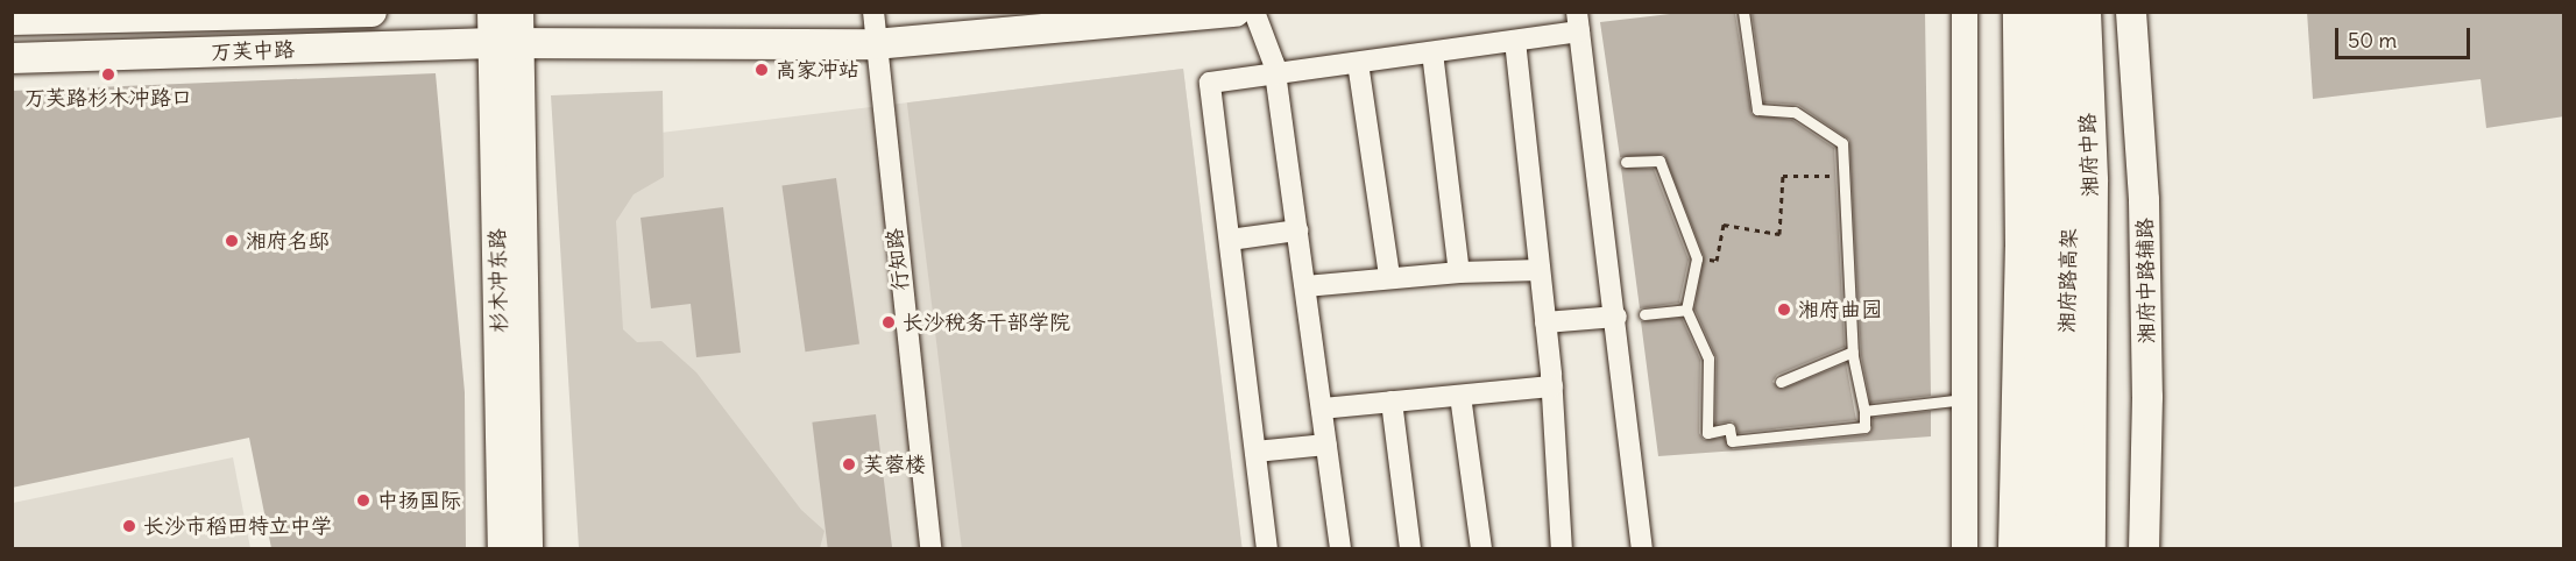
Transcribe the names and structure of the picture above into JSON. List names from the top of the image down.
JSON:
{
  "streets": {
    "highway": ["湘府路高架"],
    "main road": [
      "万芙中路",
      "湘府中路",
      "杉木冲东路",
      "湘府中路辅路"
    ],
    "street": ["行知路"]
  },
  "crossings": [
    ["万芙中路", "行知路"],
    ["万芙中路", "杉木冲东路"]
  ],
  "places": [
    "高家冲站",
    "万芙路杉木冲路口",
    "湘府名邸",
    "湘府曲园",
    "长沙税务干部学院",
    "芙蓉楼",
    "中扬国际",
    "长沙市稻田特立中学"
  ],
  "scale_bar": "50 m"
}
